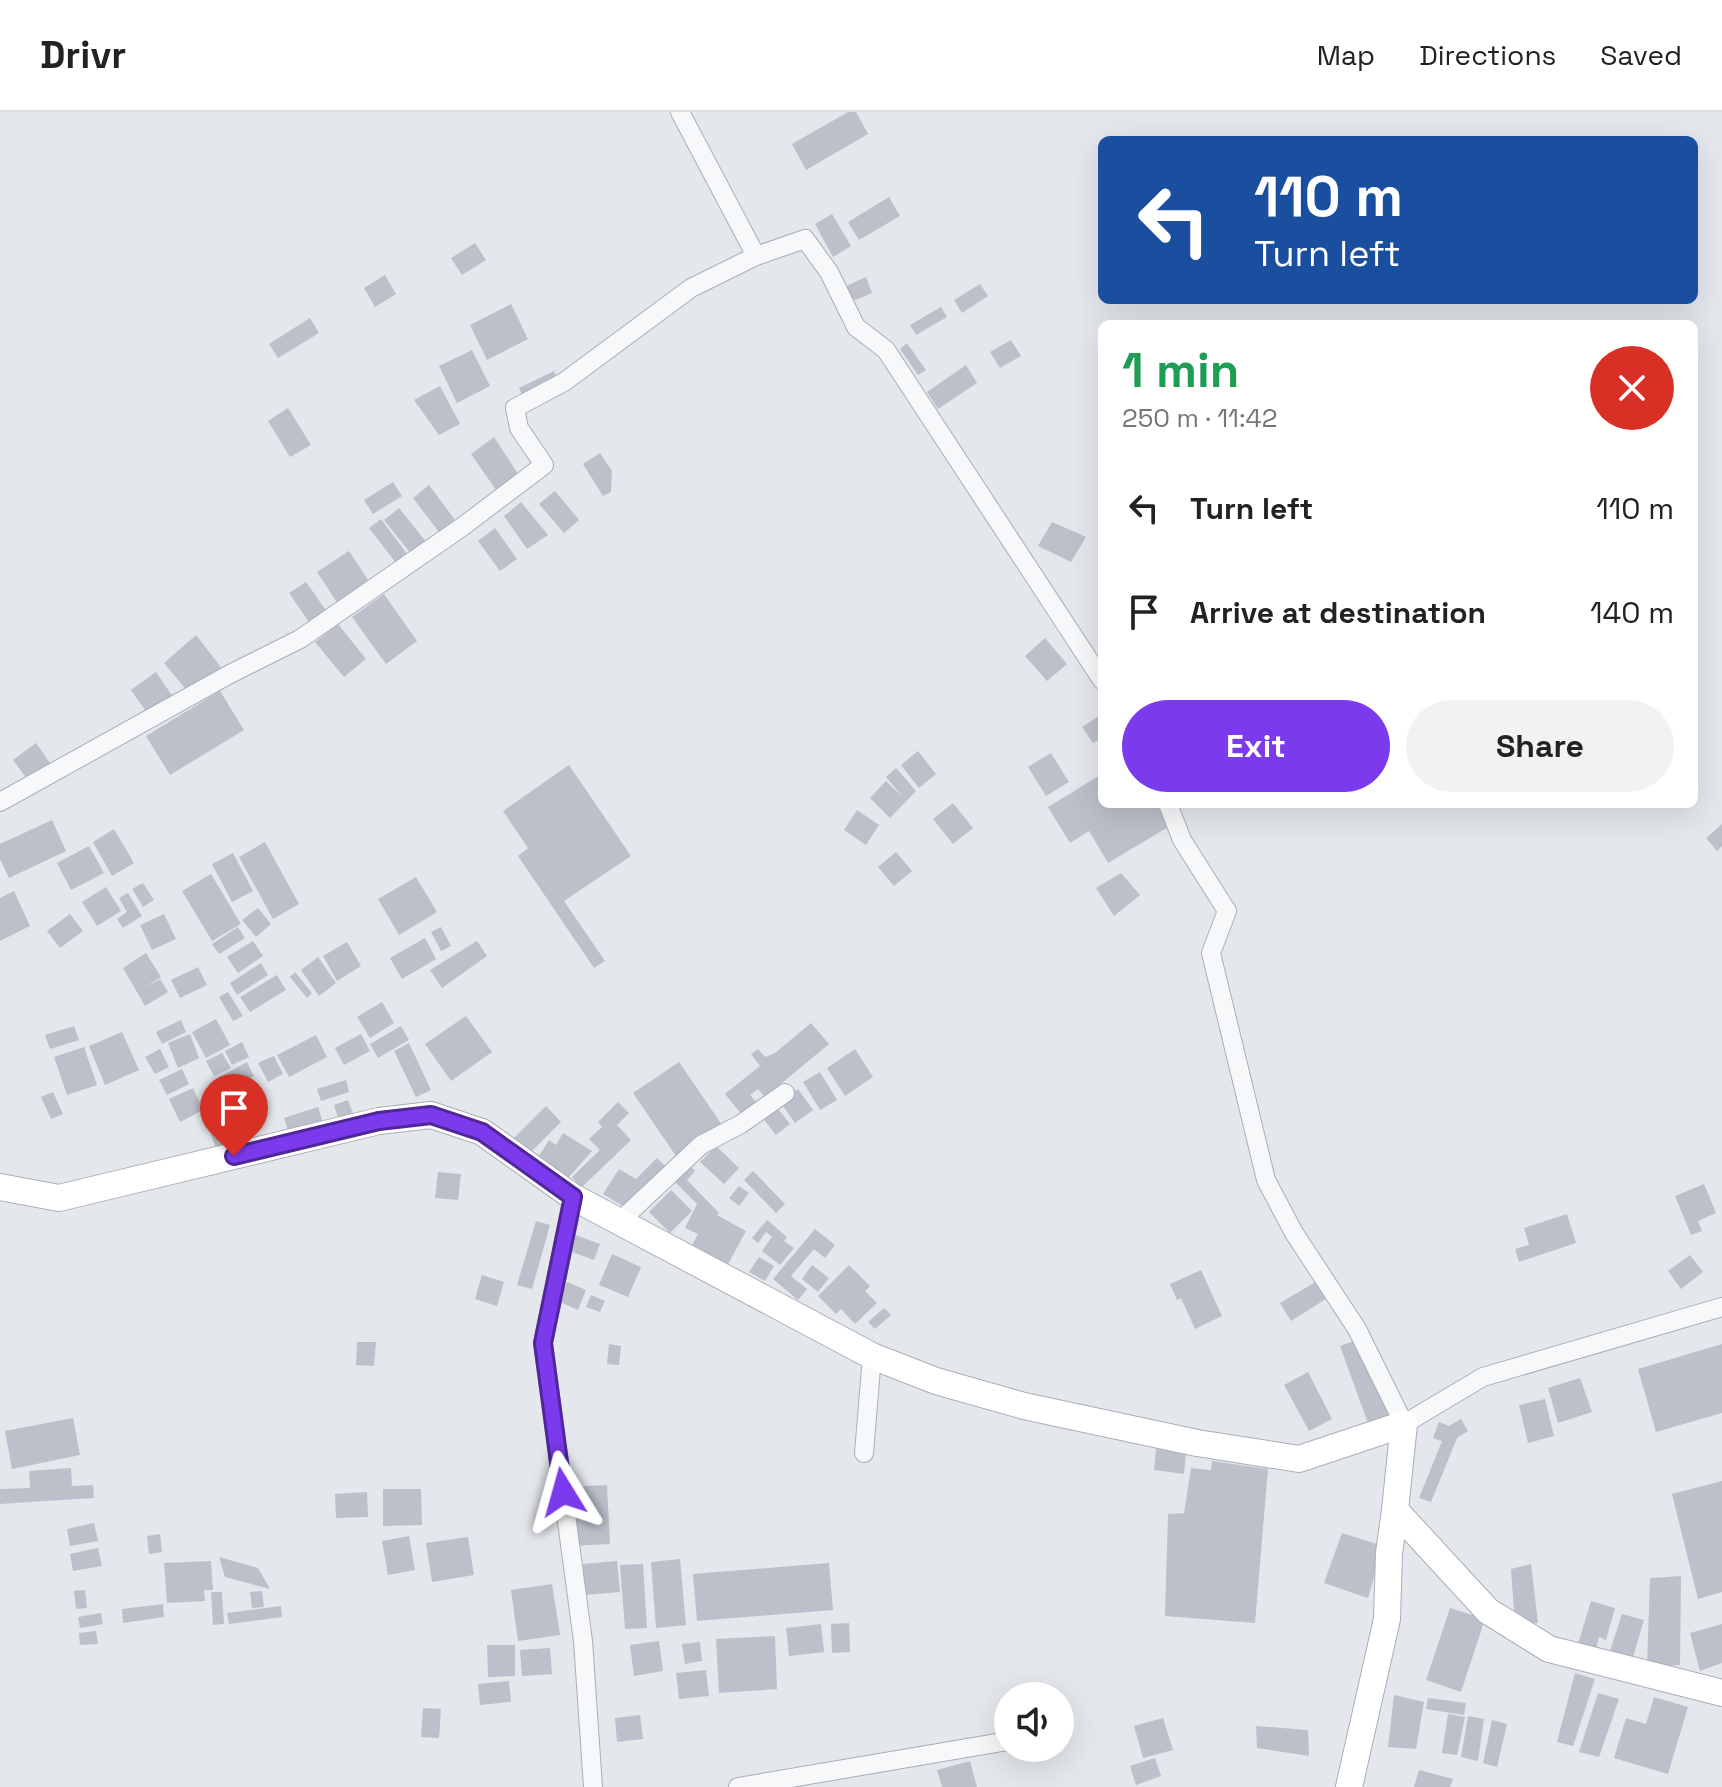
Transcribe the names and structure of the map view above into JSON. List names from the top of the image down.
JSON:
{
  "page": {
    "header": "Drivr",
    "nav": ["Map", "Directions", "Saved"],
    "turn": ["110 m", "Turn left"],
    "heading": ["1 min", "250 m · 11:42"],
    "list": [
      {
        "name": "Turn left",
        "value": "110 m"
      },
      {
        "name": "Arrive at destination",
        "value": "140 m"
      }
    ],
    "buttons": ["Exit", "Share"]
  }
}
